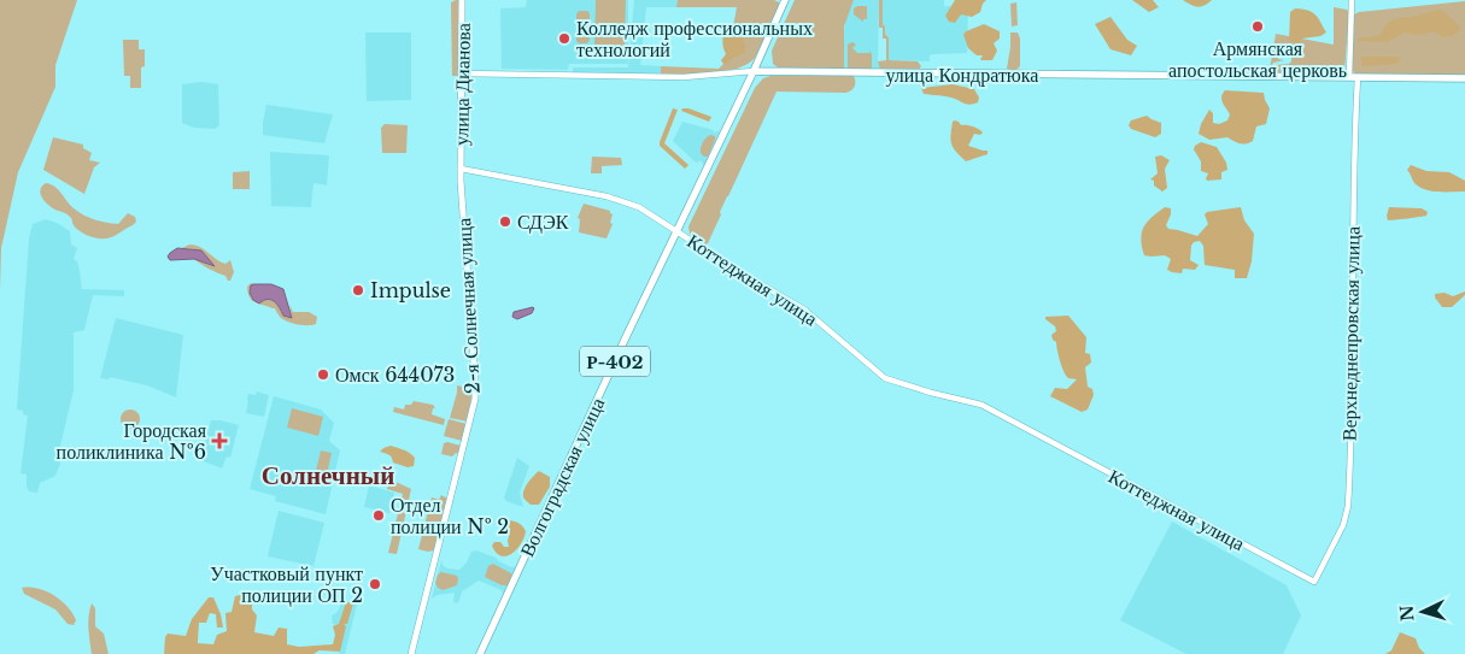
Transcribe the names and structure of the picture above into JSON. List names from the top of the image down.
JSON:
{
  "streets": {
    "main road": [
      "улица Кондратюка",
      "улица Дианова",
      "2-я Солнечная улица",
      "Р-402",
      "Волгоградская улица"
    ],
    "street": ["Коттеджная улица", "Верхнеднепровская улица"]
  },
  "crossings": [
    ["улица Кондратюка", "улица Дианова"],
    ["улица Кондратюка", "Верхнеднепровская улица"],
    ["улица Кондратюка", "Волгоградская улица"],
    ["улица Дианова", "Коттеджная улица"],
    ["улица Дианова", "2-я Солнечная улица"],
    ["Коттеджная улица", "2-я Солнечная улица"],
    ["Коттеджная улица", "Верхнеднепровская улица"],
    ["Коттеджная улица", "Волгоградская улица"]
  ],
  "districts": ["Солнечный"],
  "places": {
    "other": [
      "Армянская апостольская церковь",
      "Колледж профессиональных технологий",
      "СДЭК",
      "Impulse",
      "Омск 644073",
      "Отдел полиции № 2",
      "Участковый пункт полиции ОП 2"
    ],
    "health": ["Городская поликлиника №6"]
  },
  "north": "left"
}
